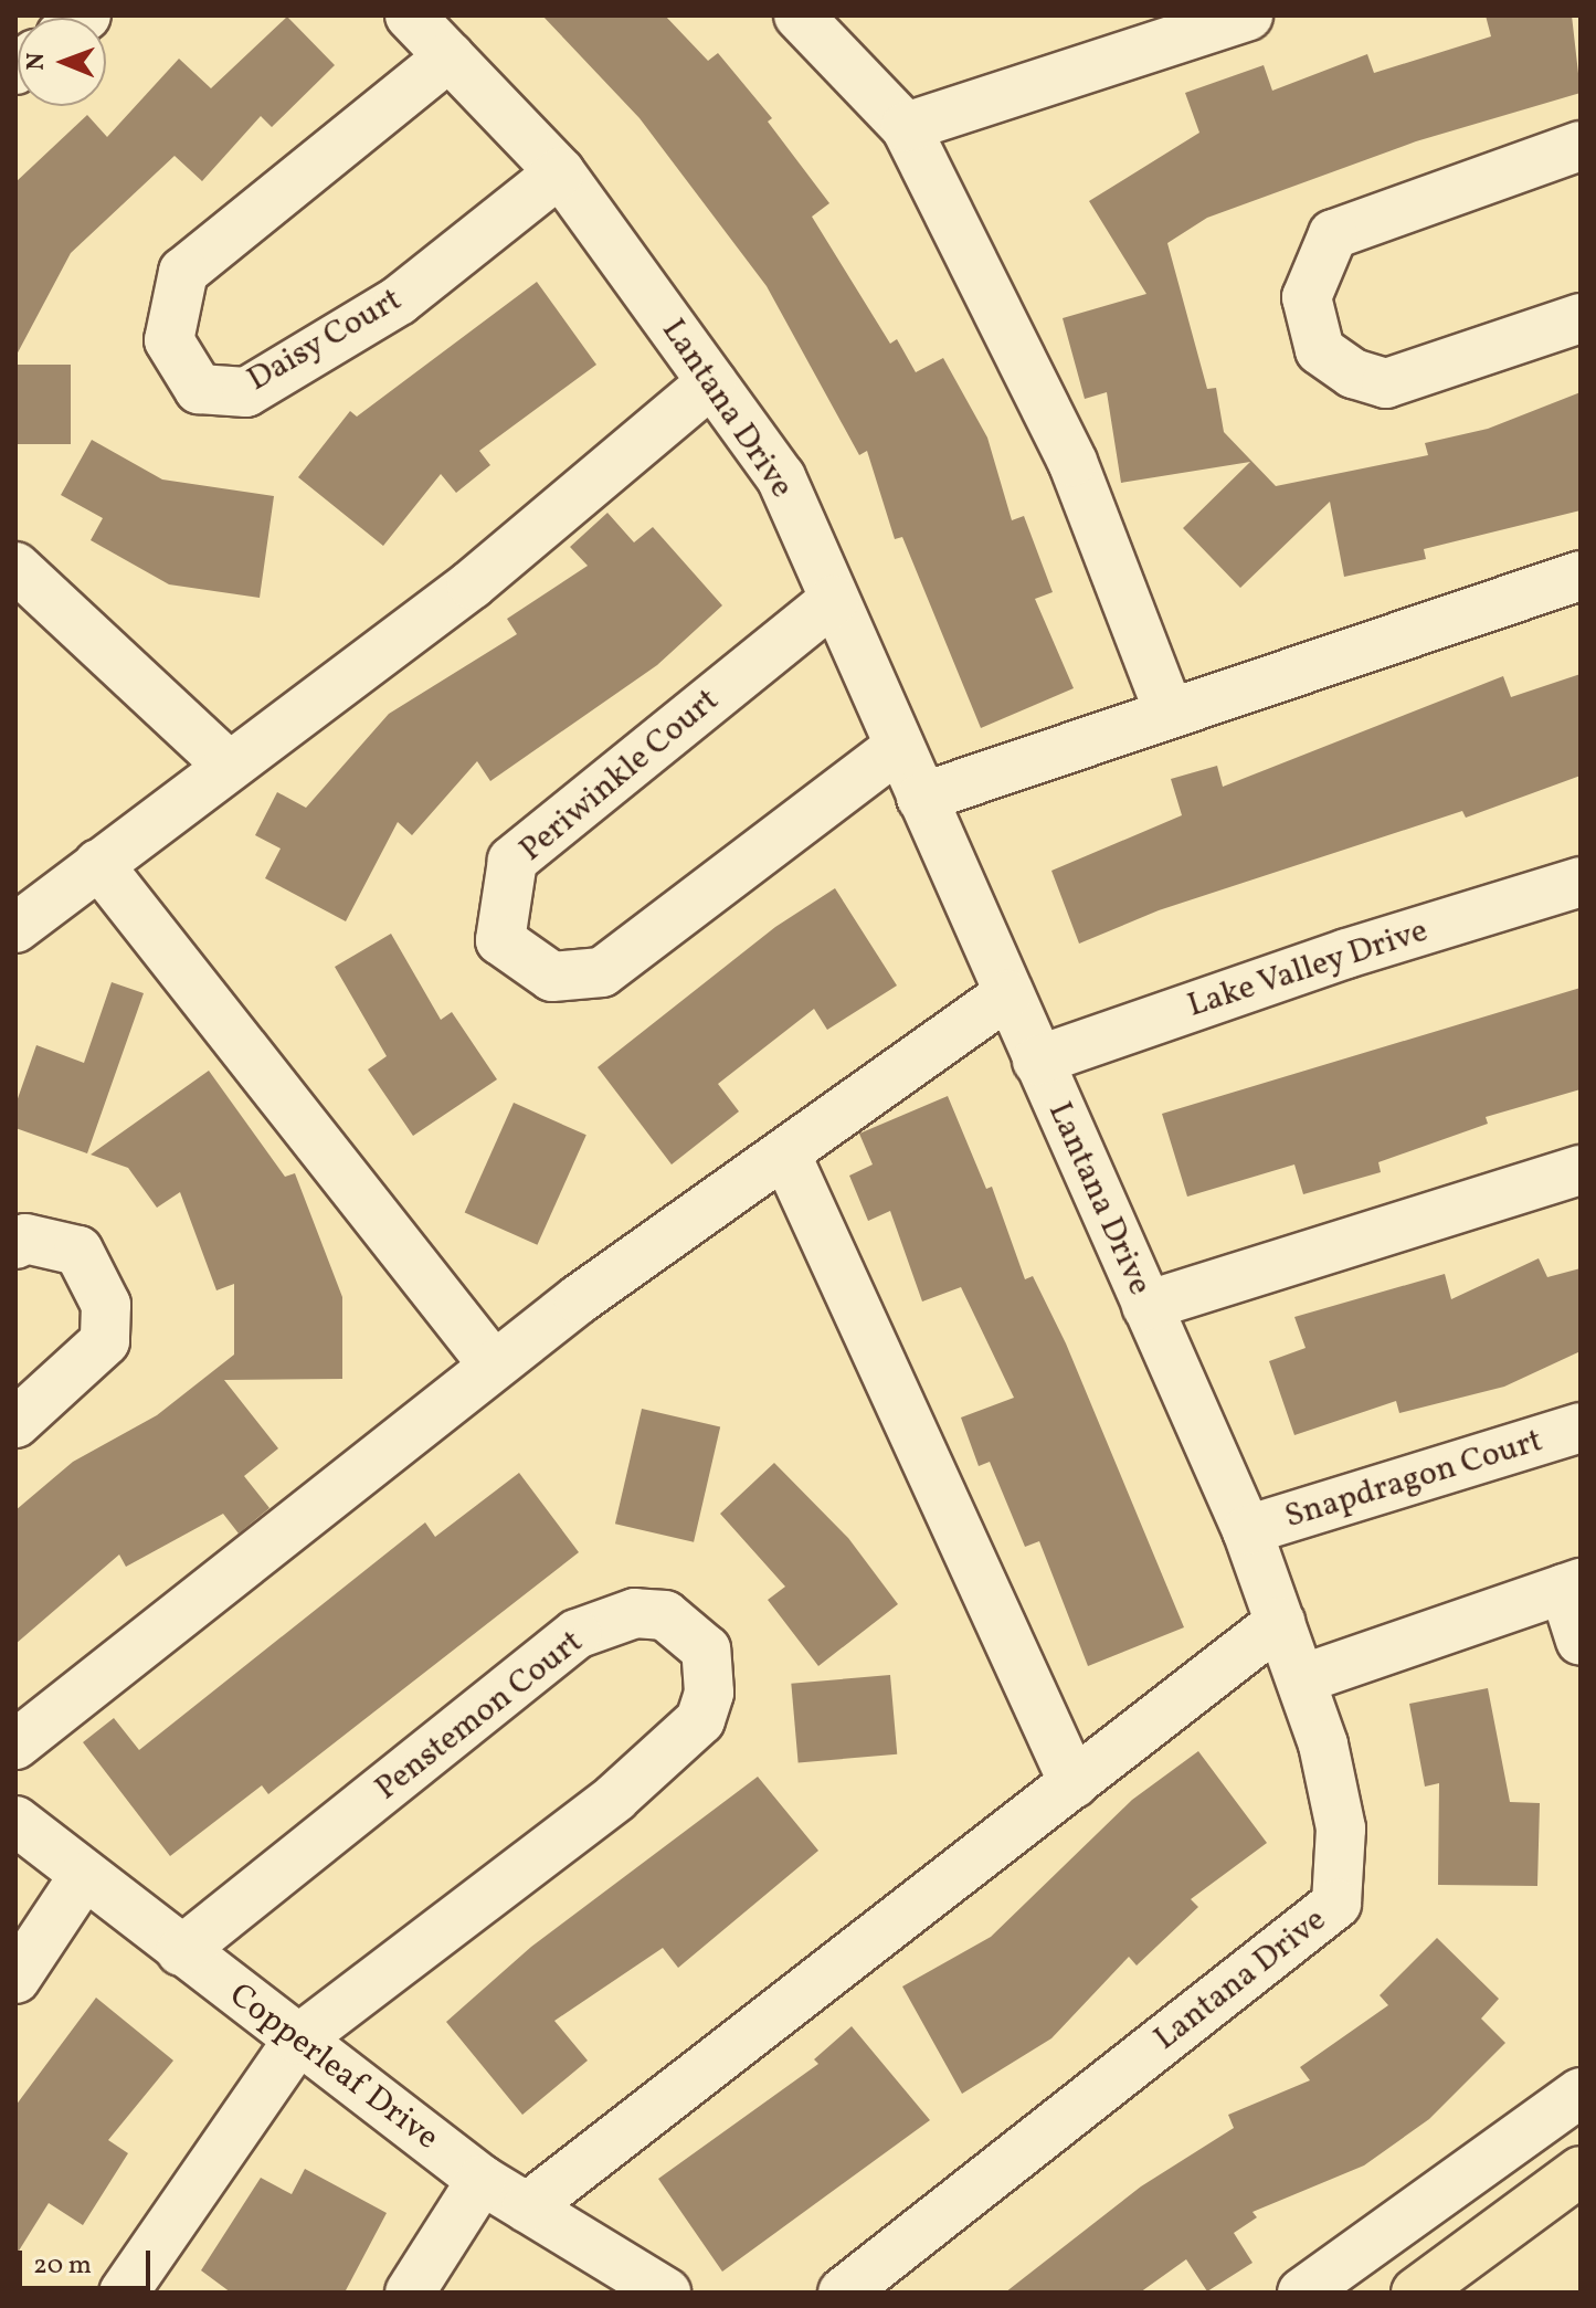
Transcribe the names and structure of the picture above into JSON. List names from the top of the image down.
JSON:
{
  "streets": {
    "street": [
      "Daisy Court",
      "Lantana Drive",
      "Periwinkle Court",
      "Lake Valley Drive",
      "Snapdragon Court",
      "Penstemon Court",
      "Copperleaf Drive"
    ]
  },
  "crossings": [
    ["Daisy Court", "Lantana Drive"],
    ["Lantana Drive", "Periwinkle Court"],
    ["Lantana Drive", "Lake Valley Drive"],
    ["Lantana Drive", "Snapdragon Court"],
    ["Penstemon Court", "Copperleaf Drive"]
  ],
  "scale_bar": "20 m",
  "north": "left"
}
